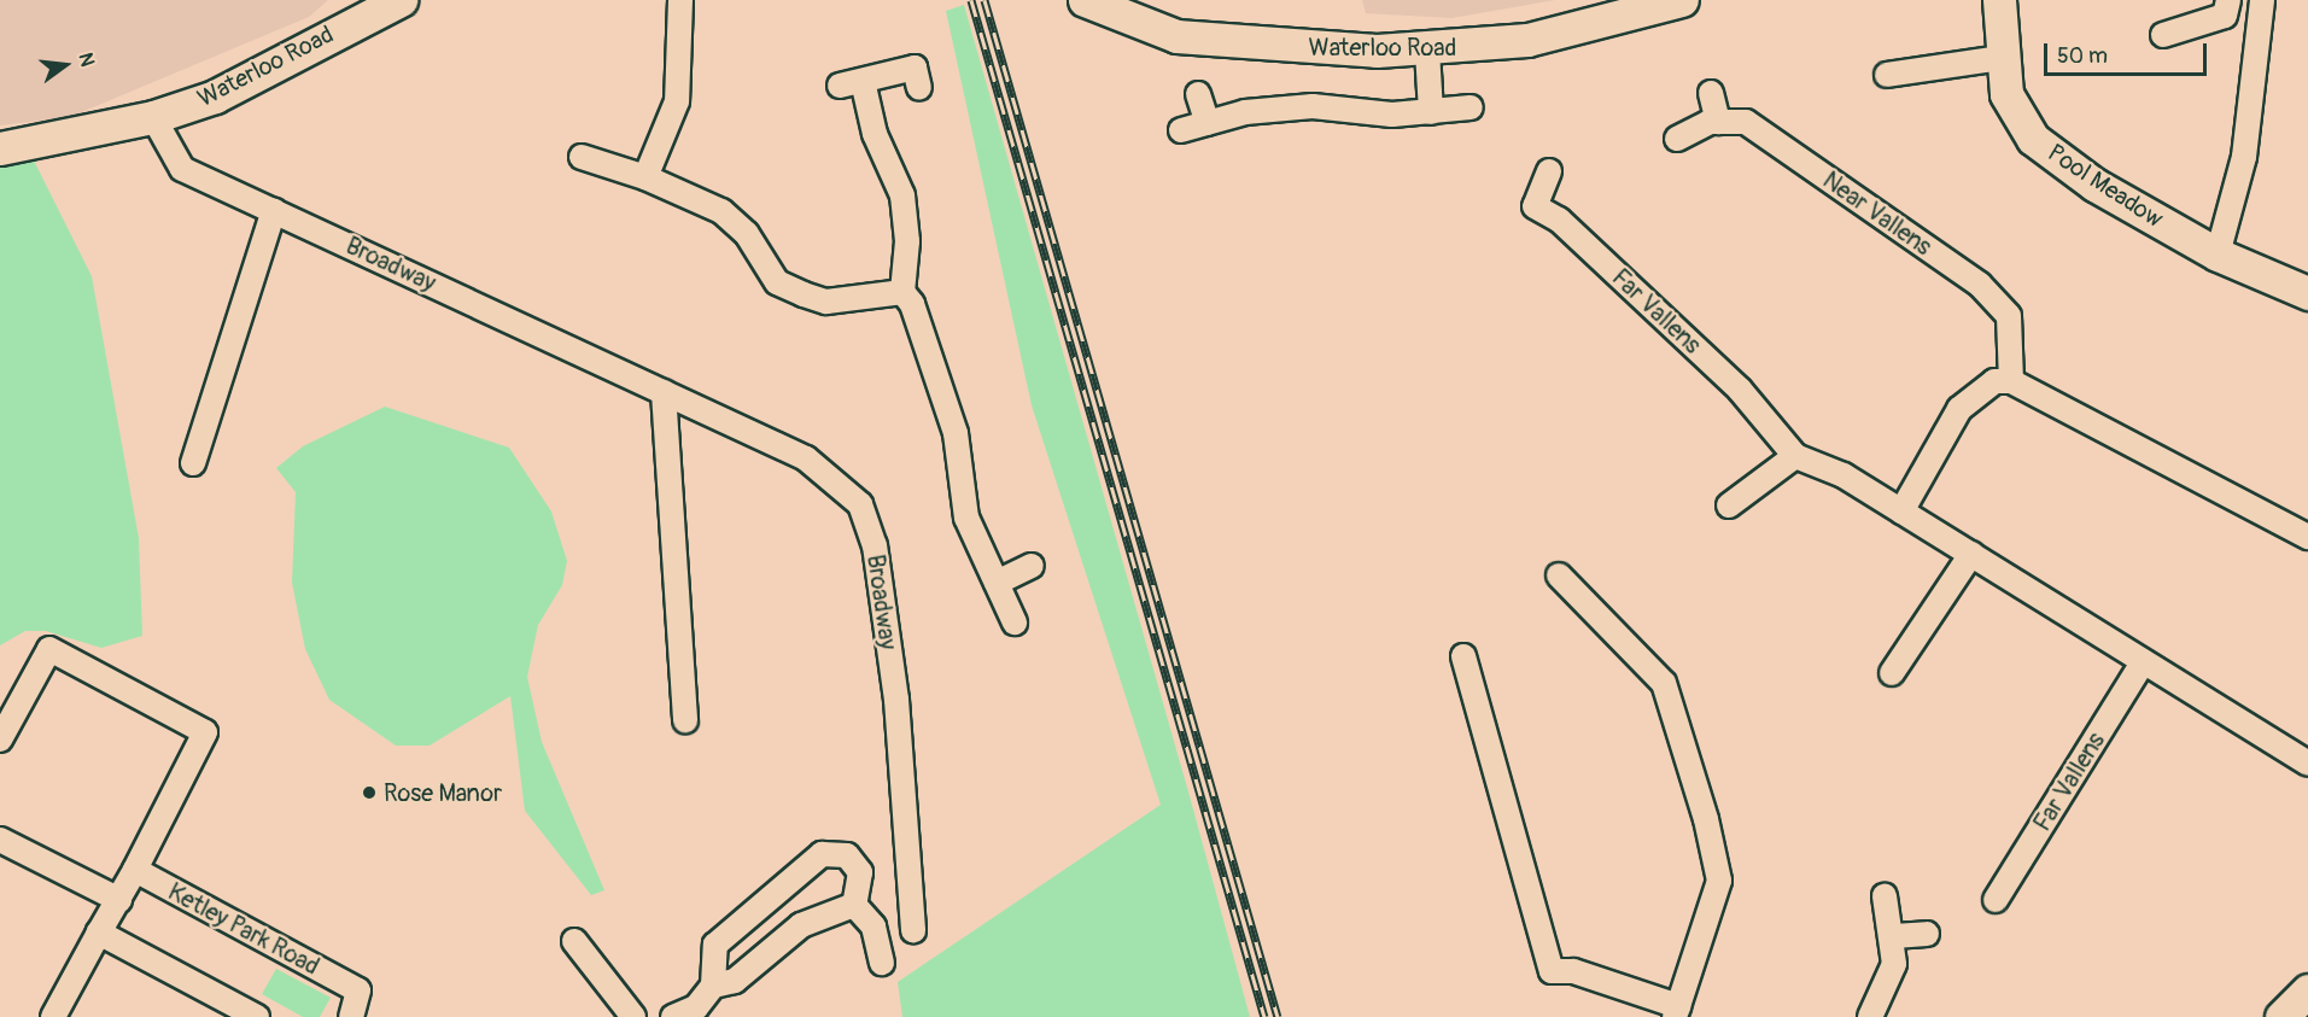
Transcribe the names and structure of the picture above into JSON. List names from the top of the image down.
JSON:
{
  "streets": {
    "street": [
      "Waterloo Road",
      "Pool Meadow",
      "Near Vallens",
      "Broadway",
      "Far Vallens",
      "Ketley Park Road"
    ]
  },
  "crossings": [
    ["Waterloo Road", "Broadway"]
  ],
  "places": ["Rose Manor"],
  "scale_bar": "50 m",
  "north": "right"
}
